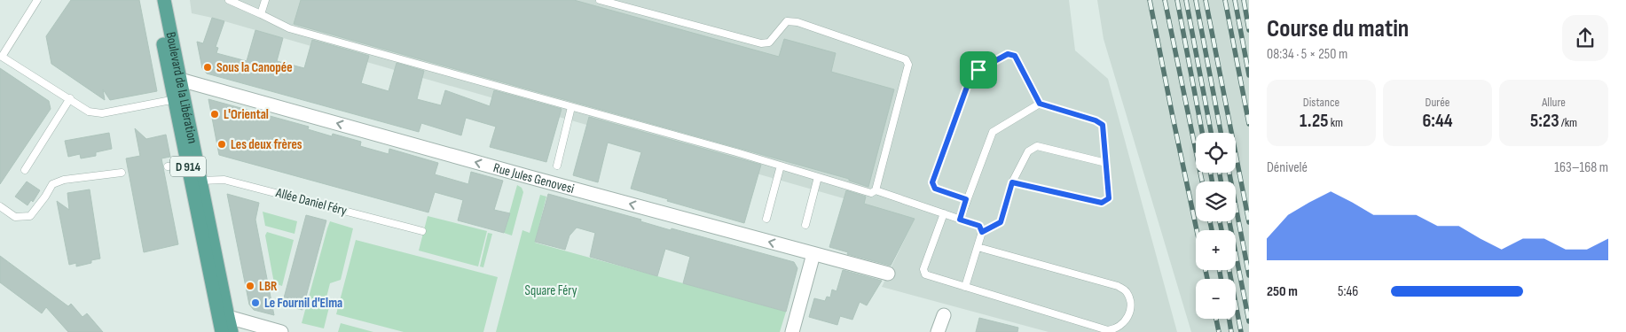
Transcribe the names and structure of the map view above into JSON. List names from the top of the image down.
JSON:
{
  "streets": {
    "main road": ["Boulevard de la Libération", "D 914"],
    "street": ["Rue Jules Genovesi"],
    "lane": ["Allée Daniel Féry"]
  },
  "crossings": [
    ["Boulevard de la Libération", "Rue Jules Genovesi"],
    ["Boulevard de la Libération", "Allée Daniel Féry"]
  ],
  "one_way": ["Rue Jules Genovesi"],
  "parks": ["Square Féry"],
  "places": [
    "Sous la Canopée",
    "L'Oriental",
    "Les deux frères",
    "LBR",
    "Le Fournil d'Elma"
  ],
  "page": {
    "heading": ["Course du matin", "08:34 · 5 × 250 m"],
    "stats": [
      ["Distance", "1.25 km"],
      ["Durée", "6:44"],
      ["Allure", "5:23 /km"]
    ],
    "map_buttons": ["+", "−"],
    "chart": ["Dénivelé", "163–168 m"],
    "list": [
      {
        "name": "250 m",
        "note": "5:46"
      }
    ]
  }
}
